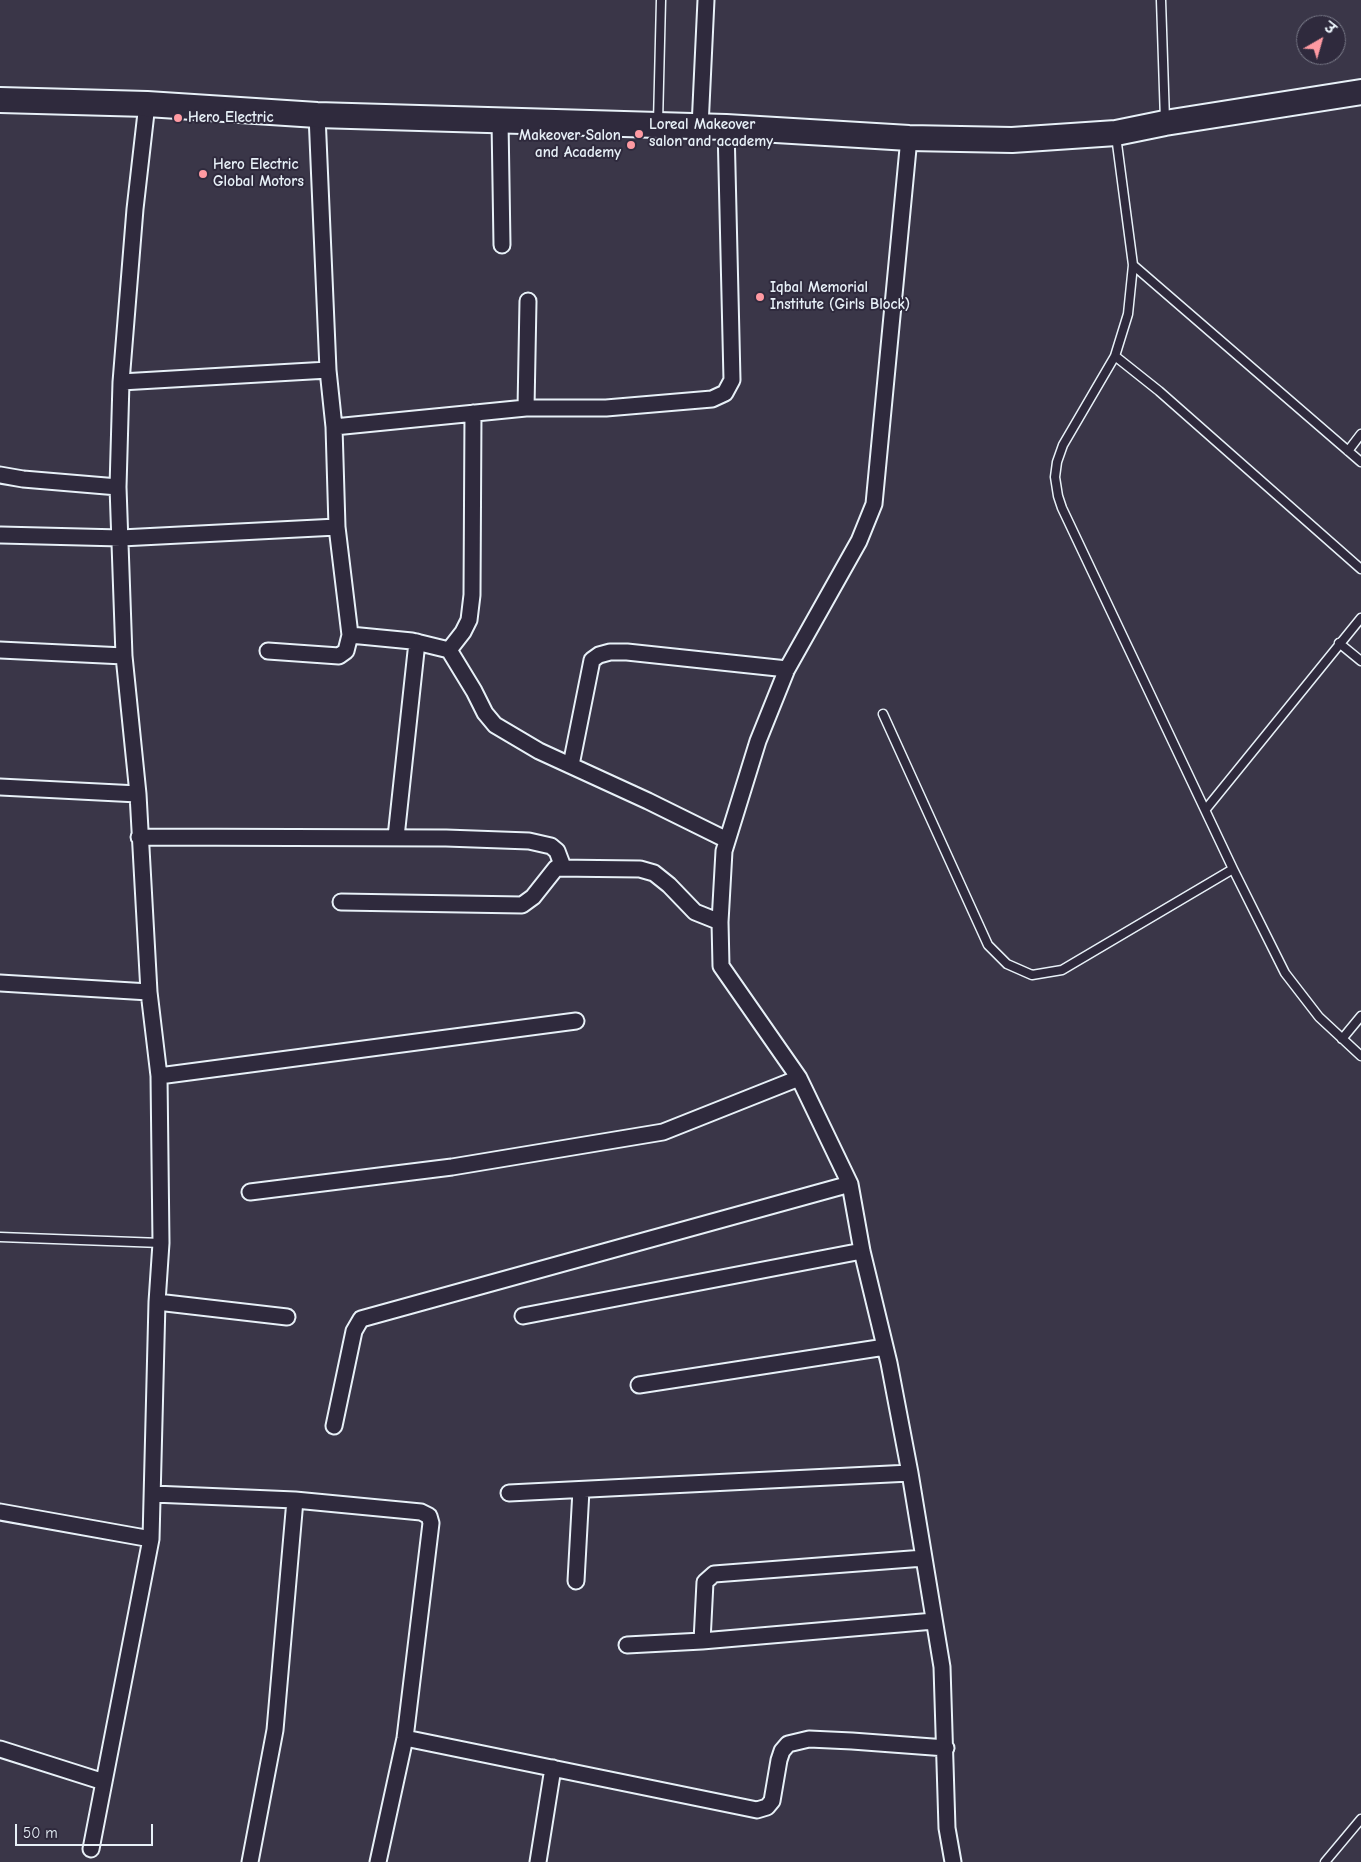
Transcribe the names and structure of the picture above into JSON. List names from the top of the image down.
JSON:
{
  "places": [
    "Hero Electric",
    "Loreal Makeover salon and academy",
    "Makeover Salon and Academy",
    "Hero Electric Global Motors",
    "Iqbal Memorial Institute (Girls Block)"
  ],
  "scale_bar": "50 m",
  "north": "top right"
}
